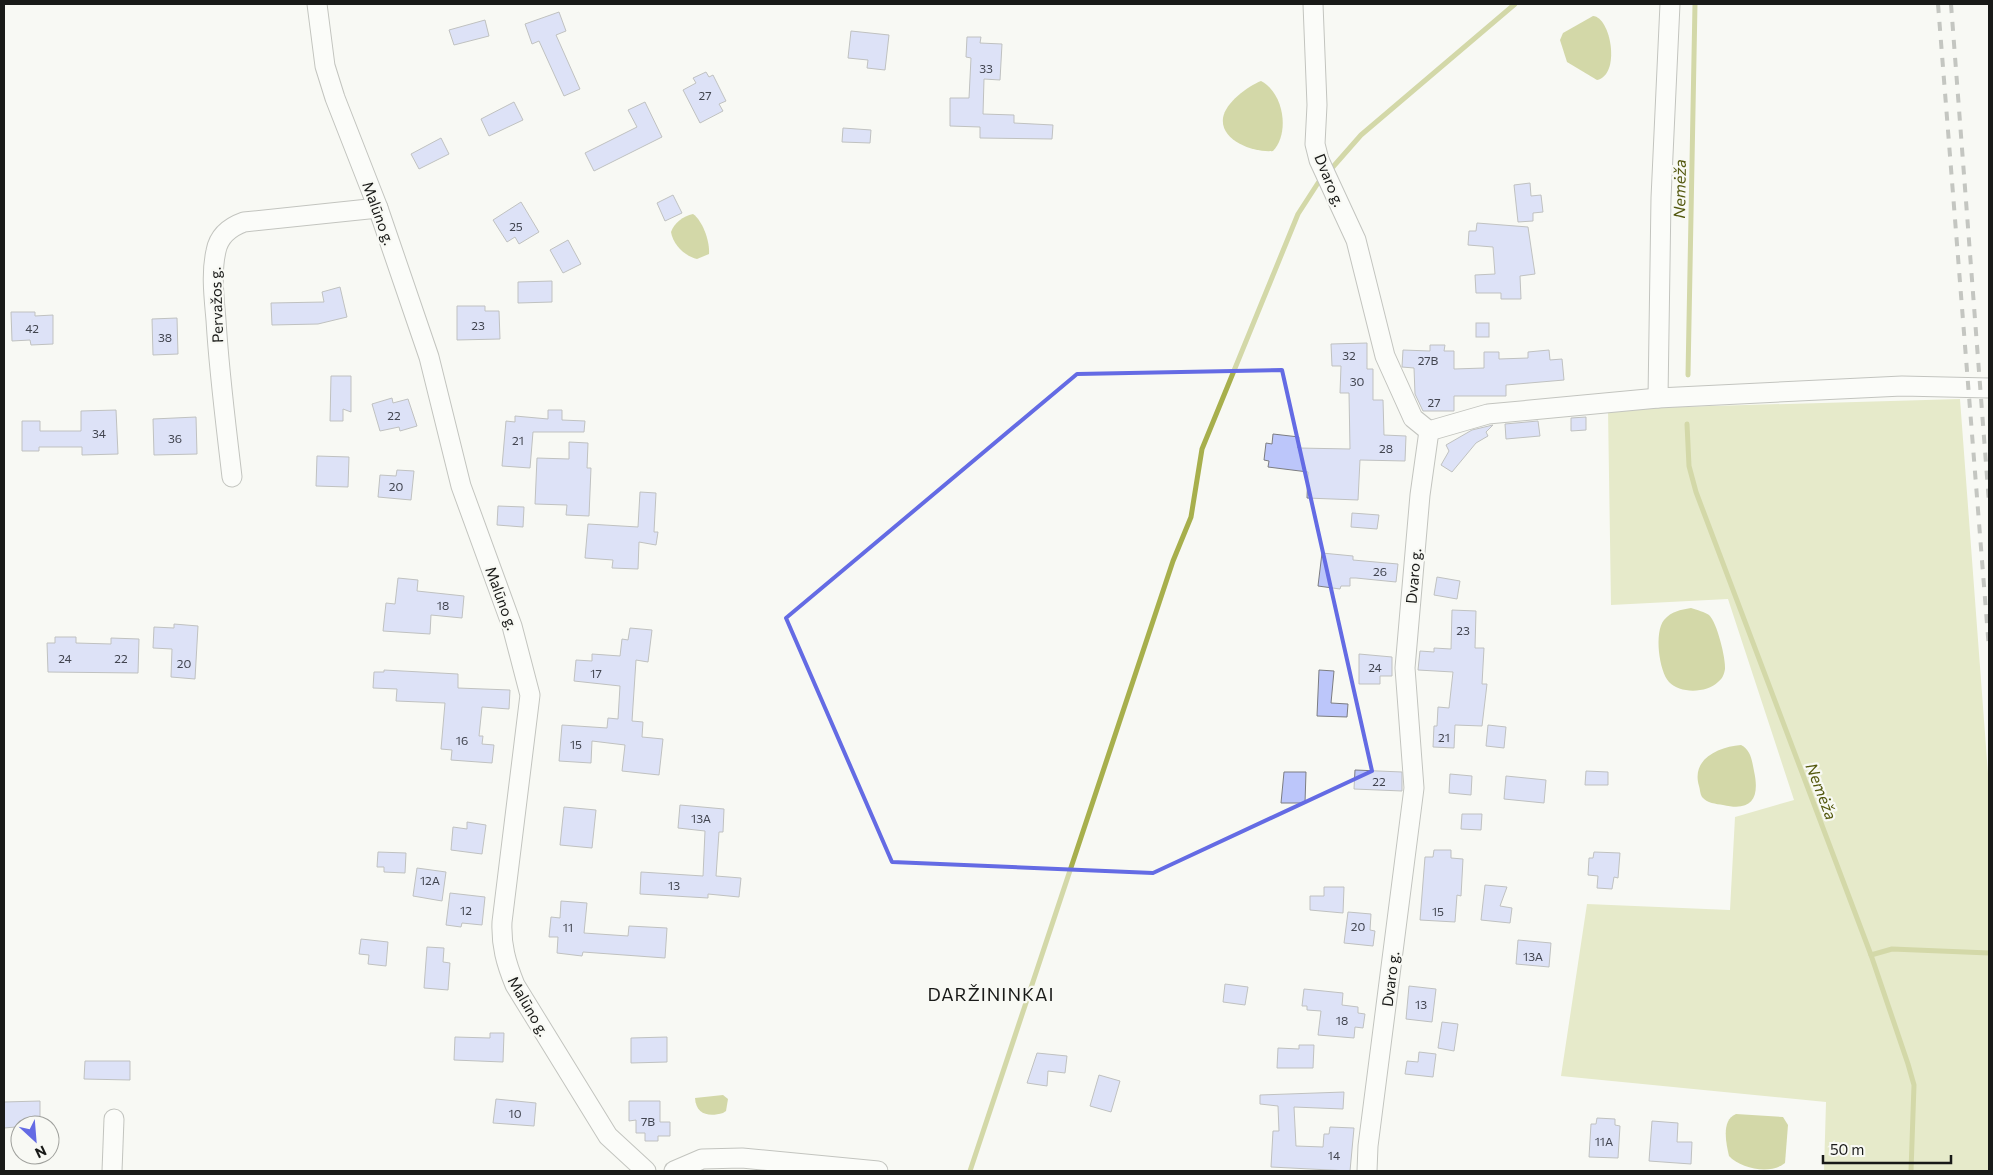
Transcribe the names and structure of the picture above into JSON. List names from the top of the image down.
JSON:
{
  "streets": {
    "street": ["Dvaro g.", "Malūno g.", "Pervažos g."]
  },
  "crossings": [
    ["Malūno g.", "Pervažos g."]
  ],
  "districts": ["DARŽININKAI"],
  "water": ["Nemėža"],
  "house_numbers": [
    "33",
    "27",
    "25",
    "23",
    "42",
    "38",
    "32",
    "27B",
    "30",
    "27",
    "22",
    "34",
    "36",
    "21",
    "28",
    "20",
    "26",
    "18",
    "23",
    "24",
    "22",
    "20",
    "24",
    "17",
    "21",
    "16",
    "15",
    "22",
    "13A",
    "12A",
    "13",
    "12",
    "15",
    "20",
    "11",
    "13A",
    "13",
    "18",
    "10",
    "7B",
    "11A",
    "14"
  ],
  "scale_bar": "50 m",
  "north": "bottom right"
}
